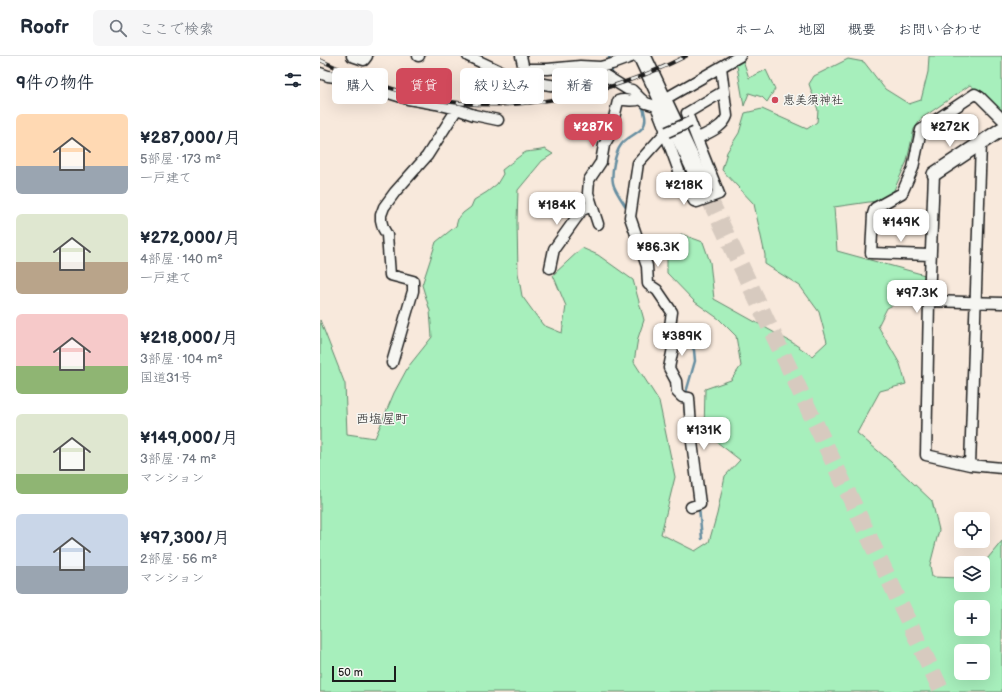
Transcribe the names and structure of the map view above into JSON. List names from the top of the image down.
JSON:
{
  "districts": ["西塩屋町"],
  "places": ["恵美須神社"],
  "scale_bar": "50 m",
  "page": {
    "header": "Roofr",
    "search": "ここで検索",
    "nav": [
      "ホーム",
      "地図",
      "概要",
      "お問い合わせ"
    ],
    "heading": "9件の物件",
    "chip": [
      "購入",
      "賃貸",
      "絞り込み",
      "新着"
    ],
    "list": [
      {
        "name": "¥287,000/月",
        "note": "5部屋 · 173 m² · 一戸建て"
      },
      {
        "name": "¥272,000/月",
        "note": "4部屋 · 140 m² · 一戸建て"
      },
      {
        "name": "¥218,000/月",
        "note": "3部屋 · 104 m² · 国道31号"
      },
      {
        "name": "¥149,000/月",
        "note": "3部屋 · 74 m² · マンション"
      },
      {
        "name": "¥97,300/月",
        "note": "2部屋 · 56 m² · マンション"
      }
    ],
    "price": [
      "¥287K",
      "¥272K",
      "¥218K",
      "¥184K",
      "¥149K",
      "¥86.3K",
      "¥97.3K",
      "¥389K",
      "¥131K"
    ],
    "map_buttons": ["+", "−"],
    "scale": "50 m"
  }
}
